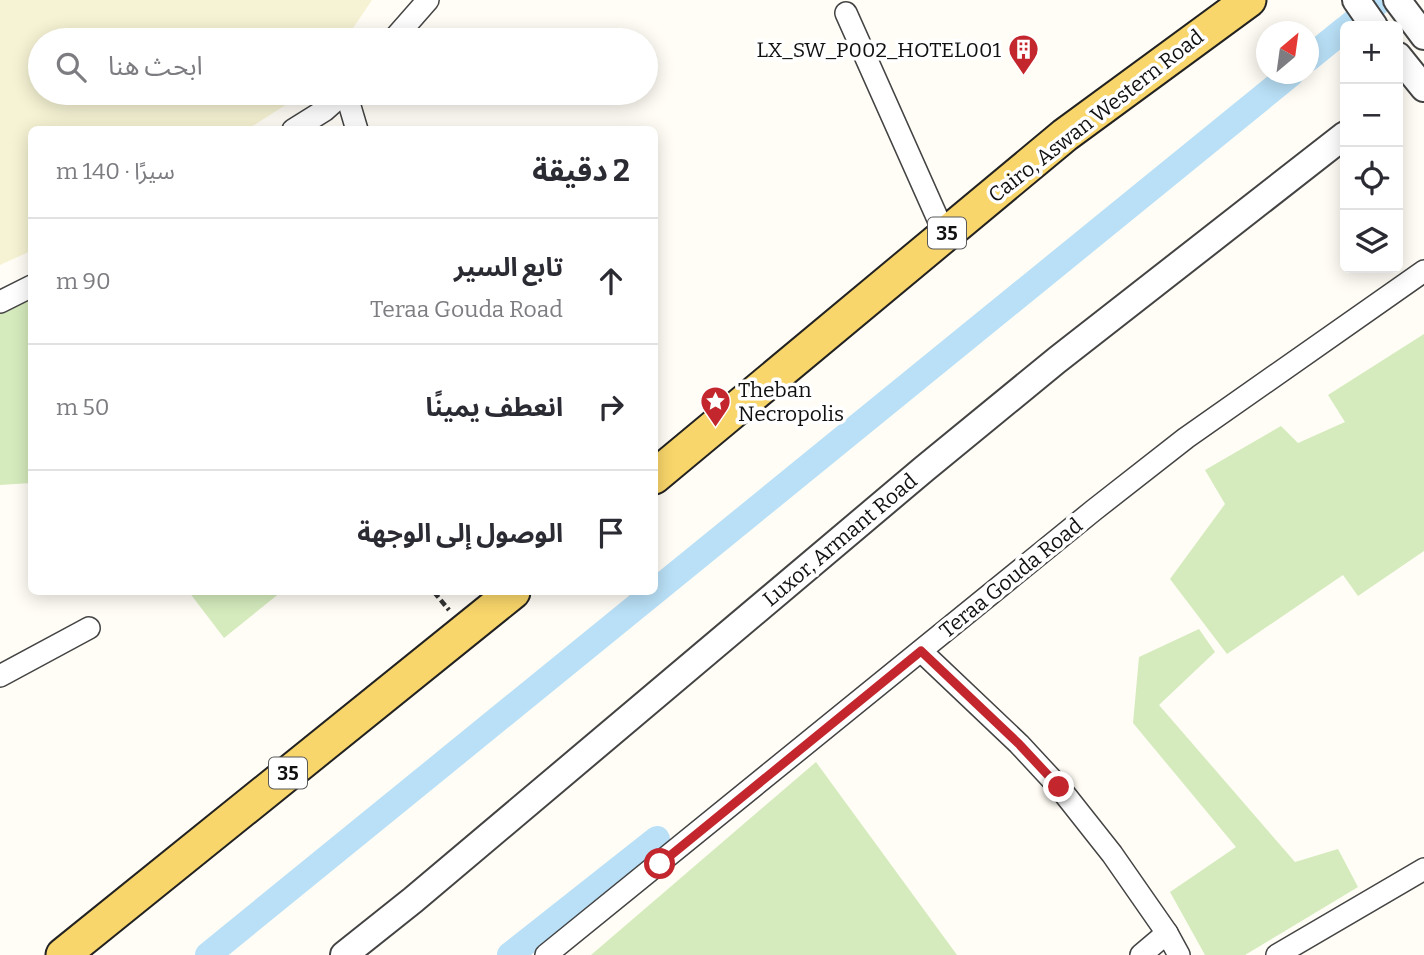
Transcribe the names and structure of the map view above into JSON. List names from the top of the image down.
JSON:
{
  "streets": {
    "main road": ["Cairo, Aswan Western Road", "35"],
    "street": ["Luxor, Armant Road", "Teraa Gouda Road"]
  },
  "places": {
    "building": ["LX_SW_P002_HOTEL001"],
    "place": ["Theban Necropolis"]
  },
  "north": "top right",
  "page": {
    "map_buttons": ["+", "−"],
    "search": "ابحث هنا",
    "heading": ["2 دقيقة", "سيرًا · 140 m"],
    "list": [
      ["تابع السير", "Teraa Gouda Road", "90 m"],
      ["انعطف يمينًا", "50 m"],
      "الوصول إلى الوجهة"
    ]
  }
}
